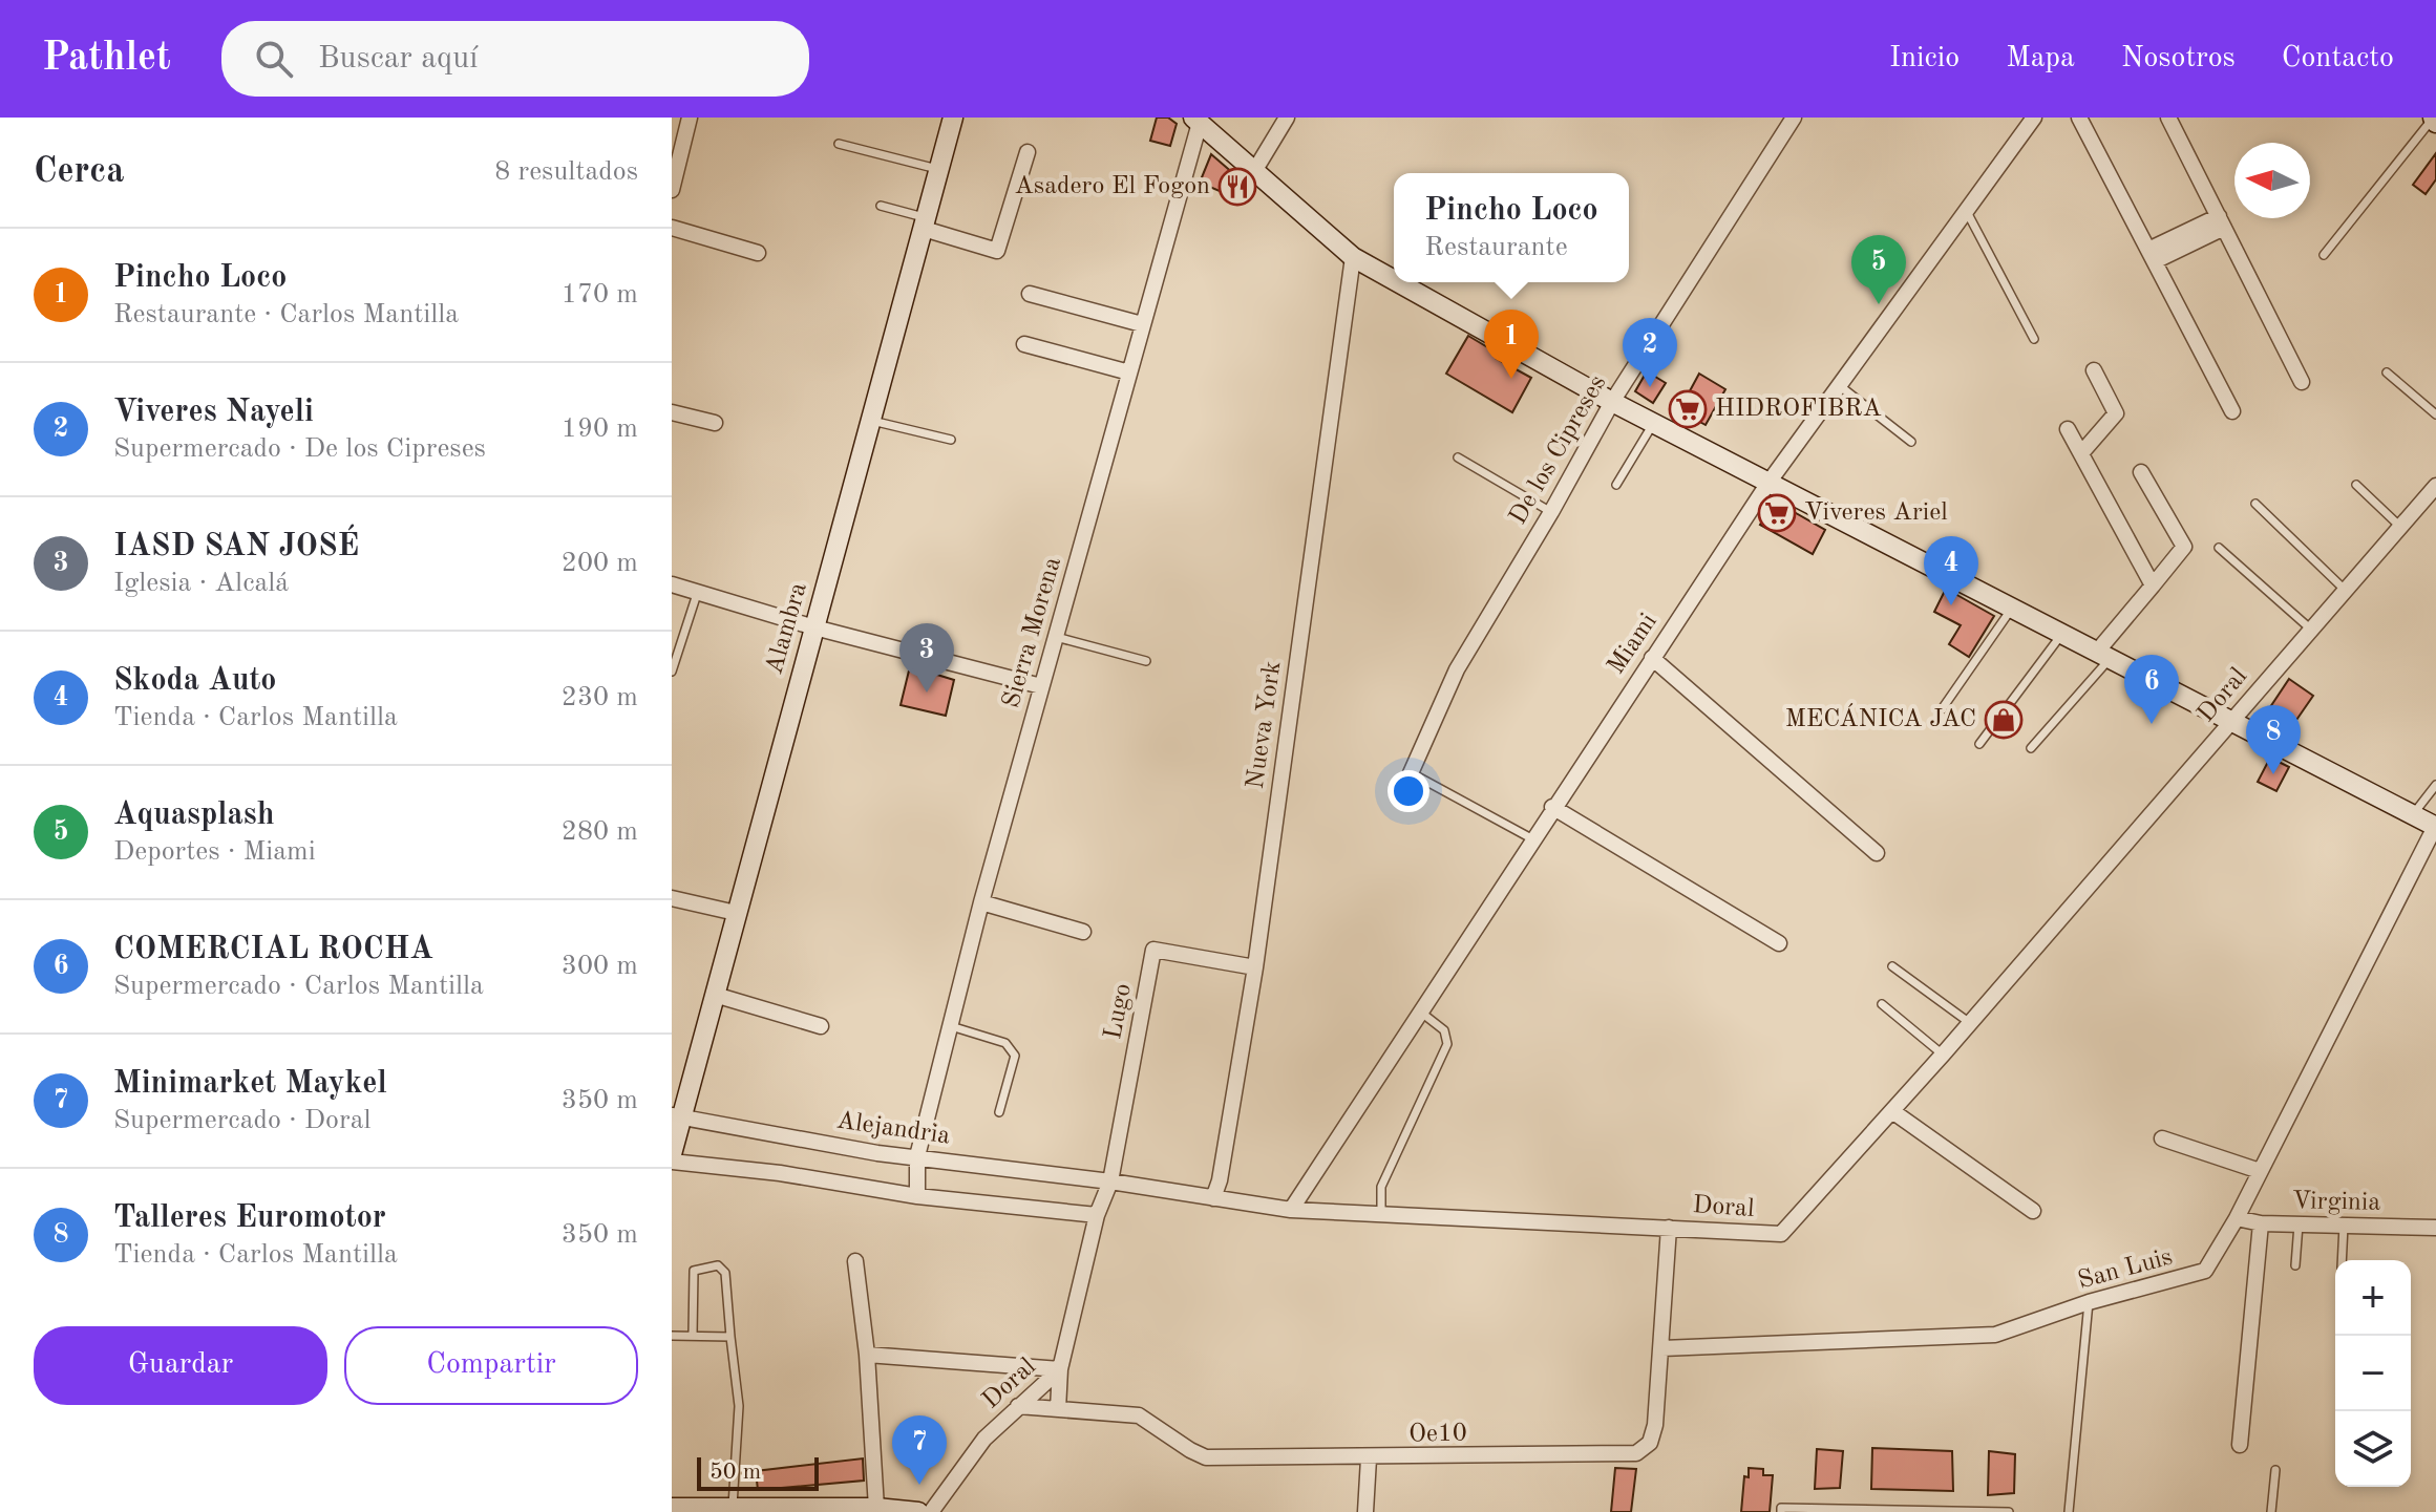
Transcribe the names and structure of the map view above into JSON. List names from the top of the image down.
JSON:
{
  "streets": {
    "street": [
      "De los Cipreses",
      "Alambra",
      "Sierra Morena",
      "Miami",
      "Doral",
      "Nueva York",
      "Lugo",
      "Alejandria",
      "Virginia",
      "San Luis",
      "Oe10"
    ]
  },
  "crossings": [
    ["Alambra", "Alejandria"],
    ["Sierra Morena", "Alejandria"],
    ["Miami", "Doral"],
    ["Doral", "Nueva York"],
    ["Doral", "Lugo"],
    ["Doral", "Alejandria"],
    ["Doral", "Oe10"],
    ["Nueva York", "Lugo"],
    ["Lugo", "Alejandria"],
    ["Virginia", "San Luis"],
    ["San Luis", "Oe10"]
  ],
  "places": {
    "restaurant": ["Asadero El Fogon"],
    "supermarket": ["HIDROFIBRA", "Viveres Ariel"],
    "shop": ["MECÁNICA JAC"]
  },
  "scale_bar": "50 m",
  "north": "left",
  "page": {
    "header": "Pathlet",
    "search": "Buscar aquí",
    "nav": [
      "Inicio",
      "Mapa",
      "Nosotros",
      "Contacto"
    ],
    "heading": ["Cerca", "8 resultados"],
    "popup": ["Pincho Loco", "Restaurante"],
    "list": [
      {
        "mark": "1",
        "name": "Pincho Loco",
        "note": "Restaurante · Carlos Mantilla",
        "value": "170 m"
      },
      {
        "mark": "2",
        "name": "Viveres Nayeli",
        "note": "Supermercado · De los Cipreses",
        "value": "190 m"
      },
      {
        "mark": "3",
        "name": "IASD SAN JOSÉ",
        "note": "Iglesia · Alcalá",
        "value": "200 m"
      },
      {
        "mark": "4",
        "name": "Skoda Auto",
        "note": "Tienda · Carlos Mantilla",
        "value": "230 m"
      },
      {
        "mark": "5",
        "name": "Aquasplash",
        "note": "Deportes · Miami",
        "value": "280 m"
      },
      {
        "mark": "6",
        "name": "COMERCIAL ROCHA",
        "note": "Supermercado · Carlos Mantilla",
        "value": "300 m"
      },
      {
        "mark": "7",
        "name": "Minimarket Maykel",
        "note": "Supermercado · Doral",
        "value": "350 m"
      },
      {
        "mark": "8",
        "name": "Talleres Euromotor",
        "note": "Tienda · Carlos Mantilla",
        "value": "350 m"
      }
    ],
    "pins": [
      "5",
      "1",
      "2",
      "4",
      "3",
      "6",
      "8",
      "7"
    ],
    "map_buttons": ["+", "−"],
    "buttons": ["Guardar", "Compartir"],
    "scale": "50 m"
  }
}
